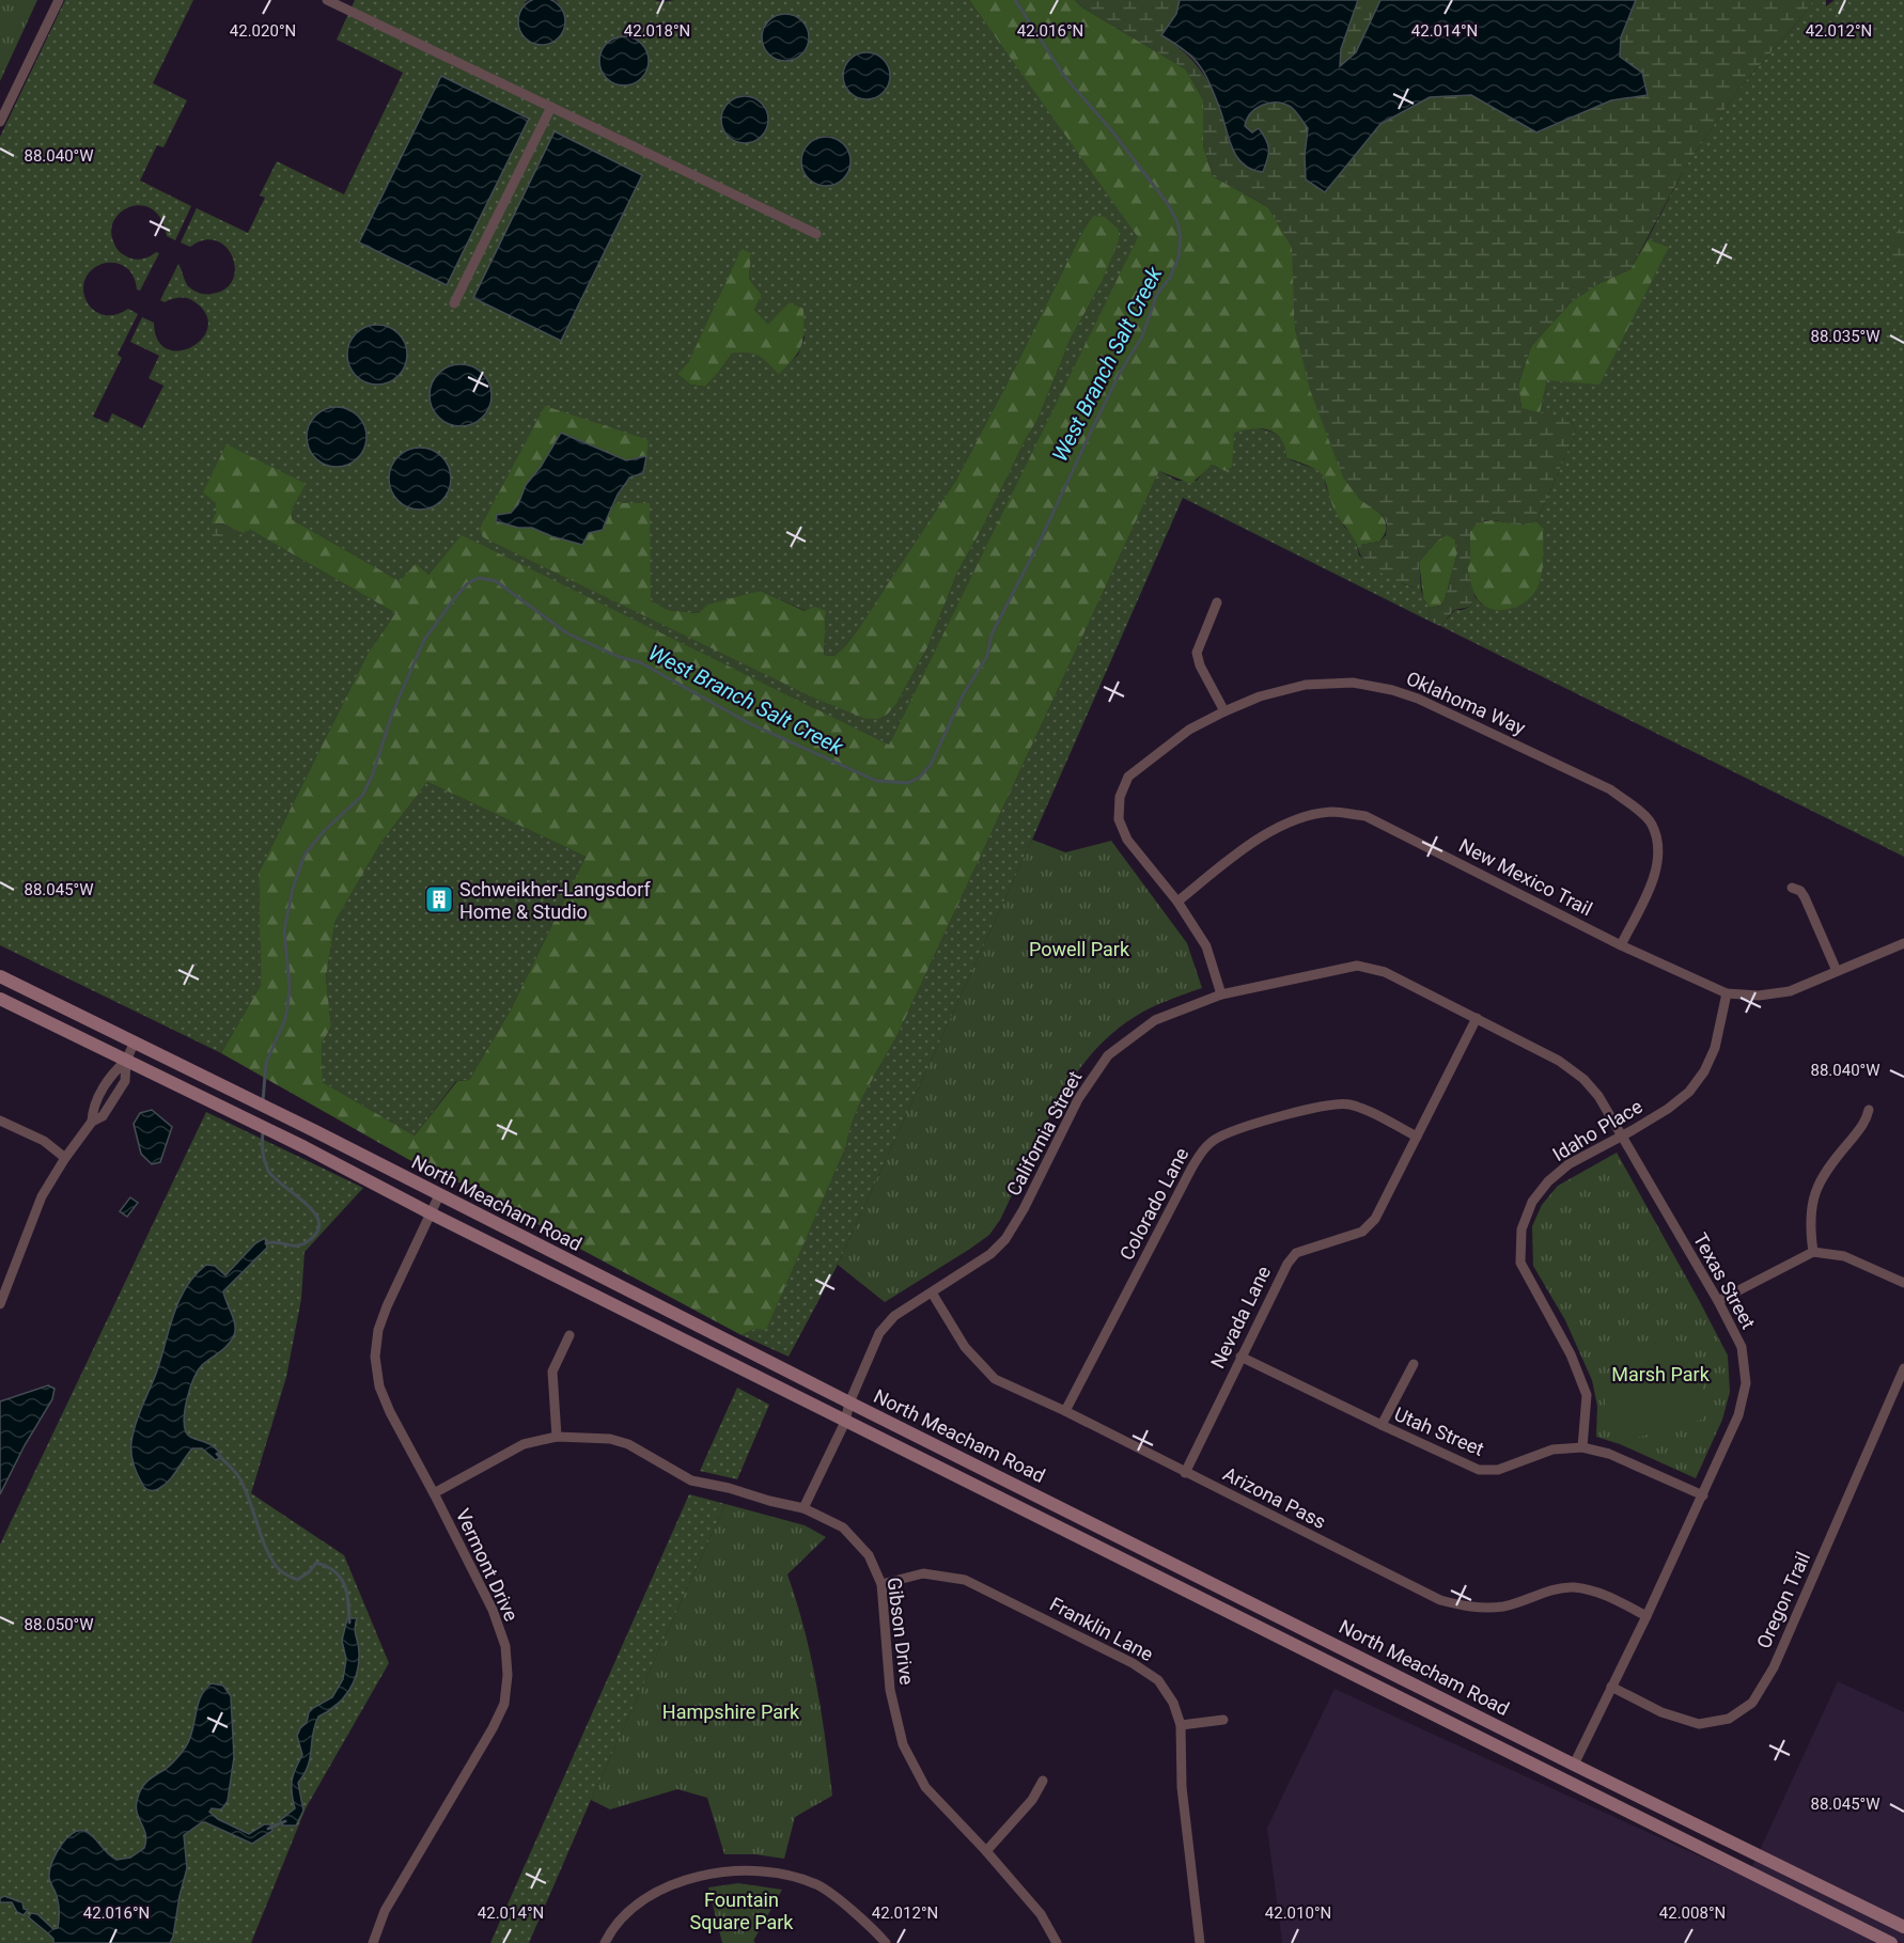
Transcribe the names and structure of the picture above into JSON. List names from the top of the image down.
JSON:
{
  "streets": {
    "main road": ["North Meacham Road"],
    "street": [
      "Oklahoma Way",
      "New Mexico Trail",
      "Idaho Place",
      "California Street",
      "Colorado Lane",
      "Texas Street",
      "Nevada Lane",
      "Utah Street",
      "Arizona Pass",
      "Vermont Drive",
      "Oregon Trail",
      "Franklin Lane",
      "Gibson Drive"
    ]
  },
  "crossings": [
    ["Oklahoma Way", "New Mexico Trail"],
    ["New Mexico Trail", "Idaho Place"],
    ["Idaho Place", "Texas Street"],
    ["Idaho Place", "Utah Street"],
    ["California Street", "North Meacham Road"],
    ["California Street", "Texas Street"],
    ["California Street", "Nevada Lane"],
    ["California Street", "Arizona Pass"],
    ["California Street", "Gibson Drive"],
    ["North Meacham Road", "Texas Street"],
    ["North Meacham Road", "Vermont Drive"],
    ["Colorado Lane", "Nevada Lane"],
    ["Colorado Lane", "Arizona Pass"],
    ["Texas Street", "Nevada Lane"],
    ["Texas Street", "Utah Street"],
    ["Texas Street", "Arizona Pass"],
    ["Texas Street", "Oregon Trail"],
    ["Nevada Lane", "Utah Street"],
    ["Nevada Lane", "Arizona Pass"],
    ["Vermont Drive", "Gibson Drive"],
    ["Franklin Lane", "Gibson Drive"]
  ],
  "water": ["West Branch Salt Creek"],
  "parks": [
    "Powell Park",
    "Marsh Park",
    "Hampshire Park",
    "Fountain Square Park"
  ],
  "places": {
    "building": ["Schweikher-Langsdorf Home & Studio"]
  },
  "coordinates": [
    "42.020°N",
    "42.018°N",
    "42.016°N",
    "42.014°N",
    "42.012°N",
    "88.040°W",
    "88.035°W",
    "88.045°W",
    "88.050°W",
    "42.010°N",
    "42.008°N"
  ]
}
